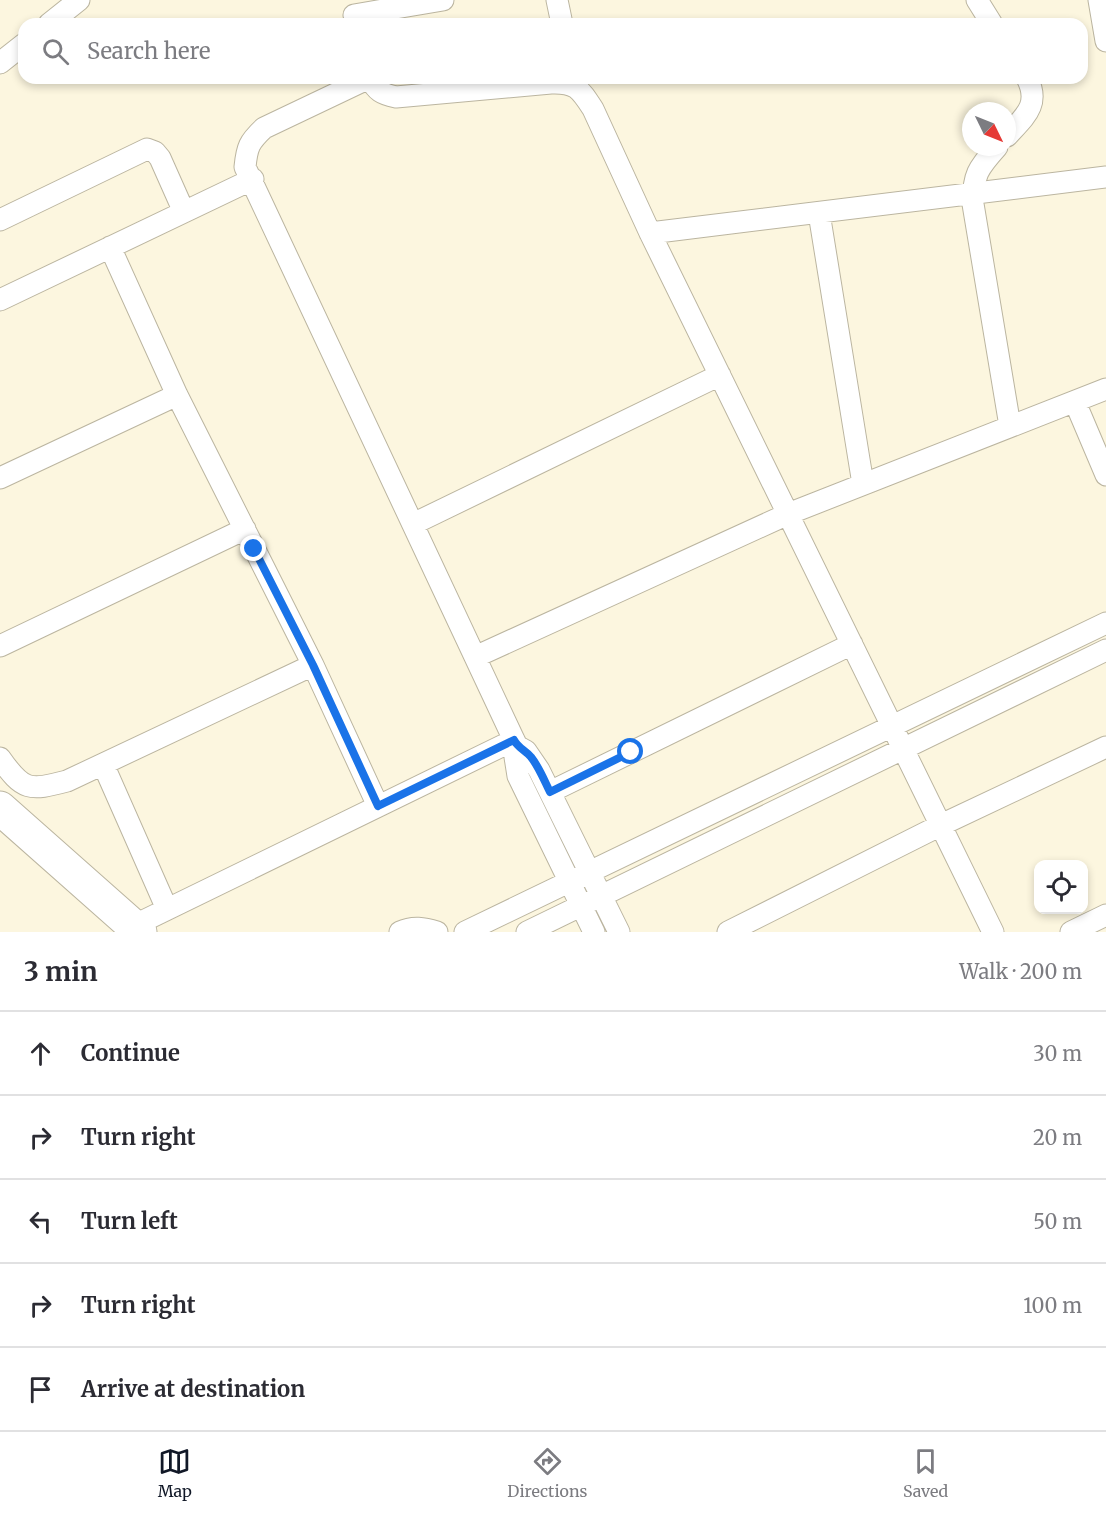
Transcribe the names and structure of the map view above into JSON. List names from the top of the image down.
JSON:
{
  "north": "bottom right",
  "page": {
    "search": "Search here",
    "heading": ["3 min", "Walk · 200 m"],
    "list": [
      ["Continue", "30 m"],
      ["Turn right", "20 m"],
      ["Turn left", "50 m"],
      ["Turn right", "100 m"],
      "Arrive at destination"
    ],
    "nav": ["Map", "Directions", "Saved"]
  }
}
